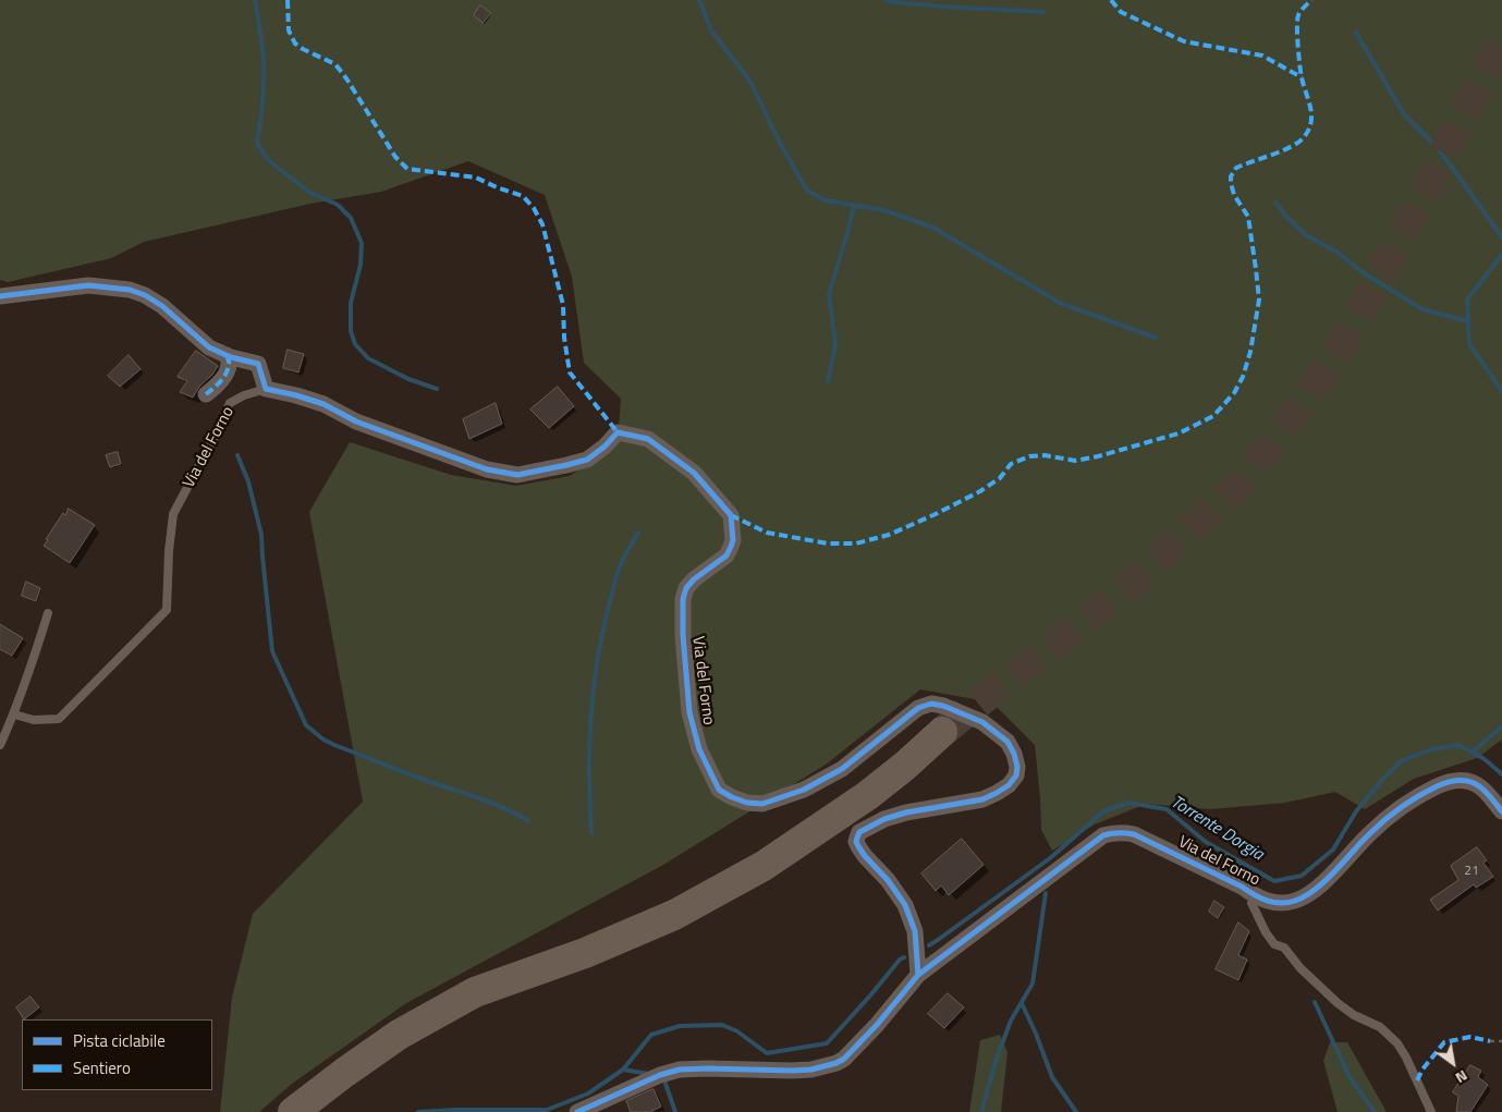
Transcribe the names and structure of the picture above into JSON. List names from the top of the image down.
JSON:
{
  "streets": {
    "street": ["Via del Forno"]
  },
  "water": ["Torrente Dorgia"],
  "house_numbers": ["21"],
  "legend": ["Pista ciclabile", "Sentiero"],
  "north": "bottom right"
}
